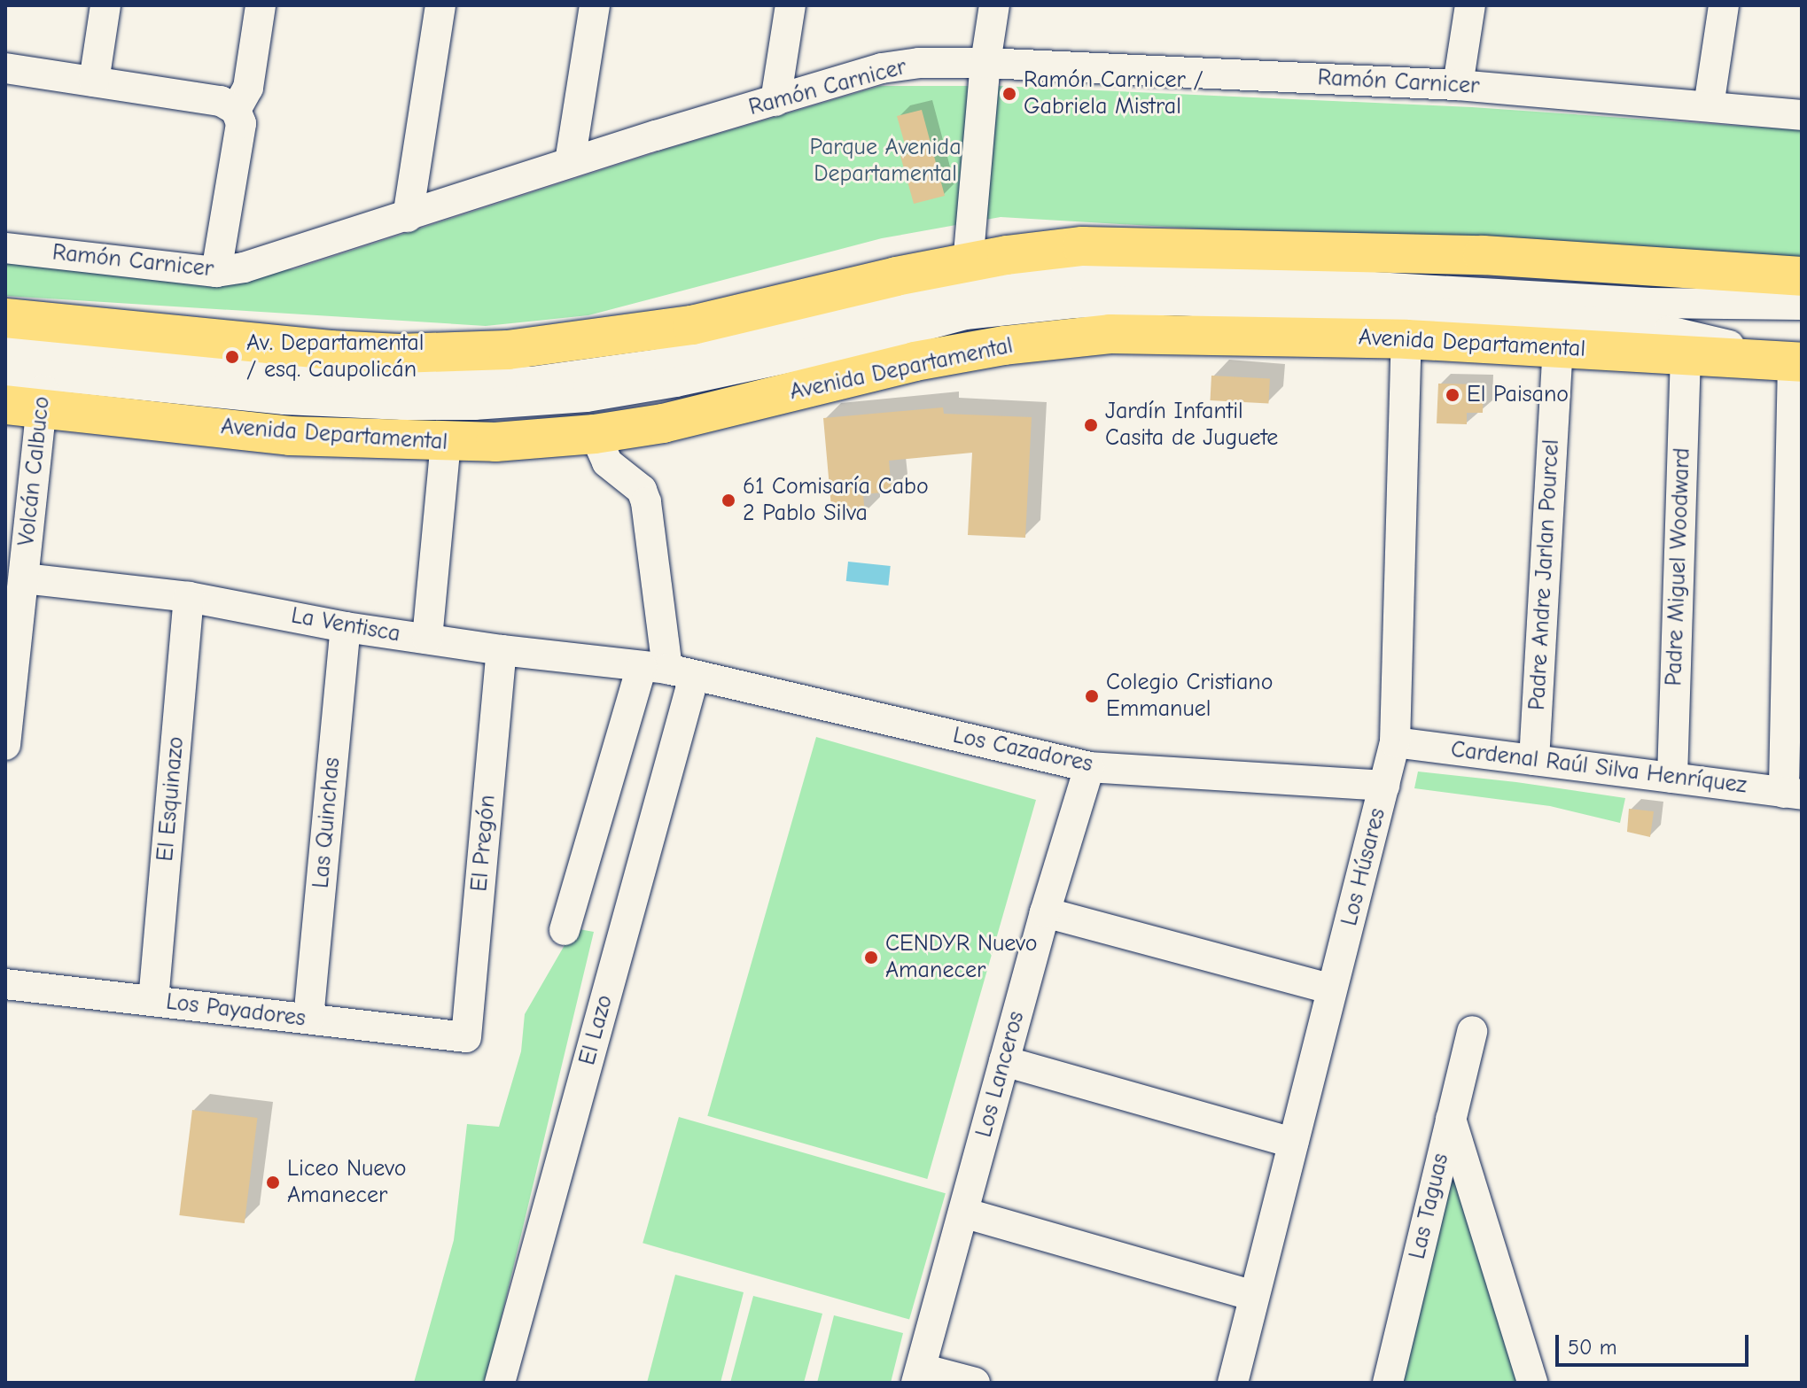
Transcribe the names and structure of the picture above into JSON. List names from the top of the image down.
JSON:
{
  "streets": {
    "main road": ["Avenida Departamental"],
    "street": [
      "Ramón Carnicer",
      "Volcán Calbuco",
      "Padre Miguel Woodward",
      "Padre Andre Jarlan Pourcel",
      "La Ventisca",
      "Los Cazadores",
      "Cardenal Raúl Silva Henríquez",
      "El Esquinazo",
      "Las Quinchas",
      "El Pregón",
      "Los Húsares",
      "Los Payadores",
      "El Lazo",
      "Los Lanceros",
      "Las Taguas"
    ]
  },
  "crossings": [
    ["Avenida Departamental", "Volcán Calbuco"],
    ["Avenida Departamental", "Padre Miguel Woodward"],
    ["Avenida Departamental", "Padre Andre Jarlan Pourcel"],
    ["Avenida Departamental", "Los Húsares"],
    ["Avenida Departamental", "El Lazo"],
    ["Volcán Calbuco", "La Ventisca"],
    ["Padre Miguel Woodward", "Cardenal Raúl Silva Henríquez"],
    ["Padre Andre Jarlan Pourcel", "Cardenal Raúl Silva Henríquez"],
    ["La Ventisca", "Los Cazadores"],
    ["La Ventisca", "El Esquinazo"],
    ["La Ventisca", "Las Quinchas"],
    ["La Ventisca", "El Pregón"],
    ["La Ventisca", "El Lazo"],
    ["Los Cazadores", "Los Húsares"],
    ["Los Cazadores", "El Lazo"],
    ["Los Cazadores", "Los Lanceros"],
    ["Cardenal Raúl Silva Henríquez", "Los Húsares"],
    ["El Esquinazo", "Los Payadores"],
    ["Las Quinchas", "Los Payadores"],
    ["El Pregón", "Los Payadores"]
  ],
  "parks": ["Parque Avenida Departamental"],
  "places": [
    "Ramón Carnicer / Gabriela Mistral",
    "Av. Departamental / esq. Caupolicán",
    "El Paisano",
    "Jardín Infantil Casita de Juguete",
    "61 Comisaría Cabo 2 Pablo Silva",
    "Colegio Cristiano Emmanuel",
    "CENDYR Nuevo Amanecer",
    "Liceo Nuevo Amanecer"
  ],
  "scale_bar": "50 m"
}
